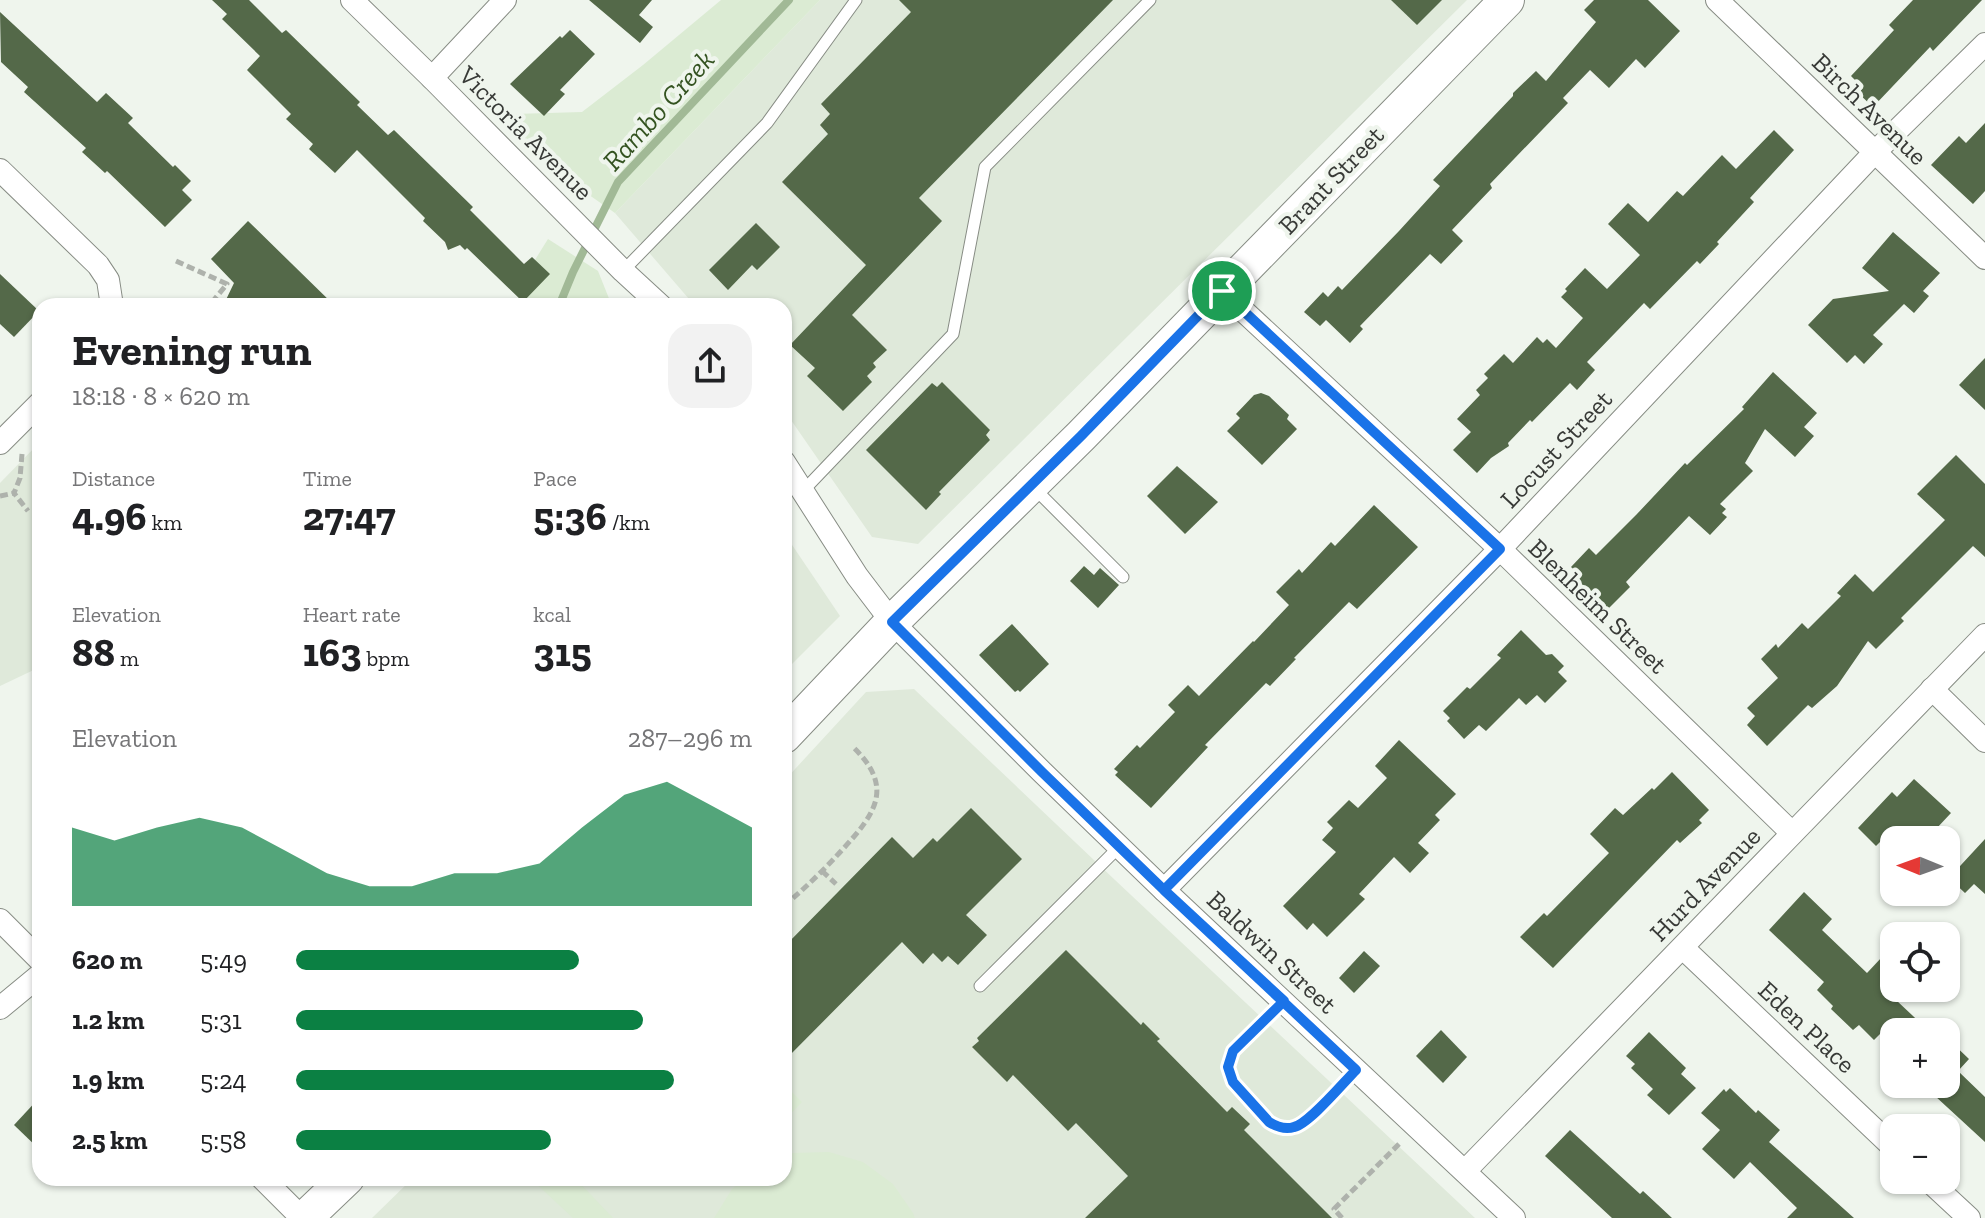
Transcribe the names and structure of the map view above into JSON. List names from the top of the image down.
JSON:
{
  "streets": {
    "main road": ["Brant Street"],
    "street": [
      "Birch Avenue",
      "Victoria Avenue",
      "Locust Street",
      "Blenheim Street",
      "Hurd Avenue",
      "Baldwin Street",
      "Eden Place"
    ]
  },
  "crossings": [
    ["Birch Avenue", "Locust Street"],
    ["Brant Street", "Blenheim Street"],
    ["Brant Street", "Baldwin Street"],
    ["Locust Street", "Blenheim Street"],
    ["Locust Street", "Baldwin Street"],
    ["Blenheim Street", "Hurd Avenue"],
    ["Hurd Avenue", "Baldwin Street"],
    ["Hurd Avenue", "Eden Place"]
  ],
  "water": ["Rambo Creek"],
  "north": "left",
  "page": {
    "heading": ["Evening run", "18:18 · 8 × 620 m"],
    "stats": [
      ["Distance", "4.96 km"],
      ["Time", "27:47"],
      ["Pace", "5:36 /km"],
      ["Elevation", "88 m"],
      ["Heart rate", "163 bpm"],
      ["kcal", "315"]
    ],
    "chart": ["Elevation", "287–296 m"],
    "map_buttons": ["+", "−"],
    "list": [
      {
        "name": "620 m",
        "note": "5:49"
      },
      {
        "name": "1.2 km",
        "note": "5:31"
      },
      {
        "name": "1.9 km",
        "note": "5:24"
      },
      {
        "name": "2.5 km",
        "note": "5:58"
      }
    ]
  }
}
